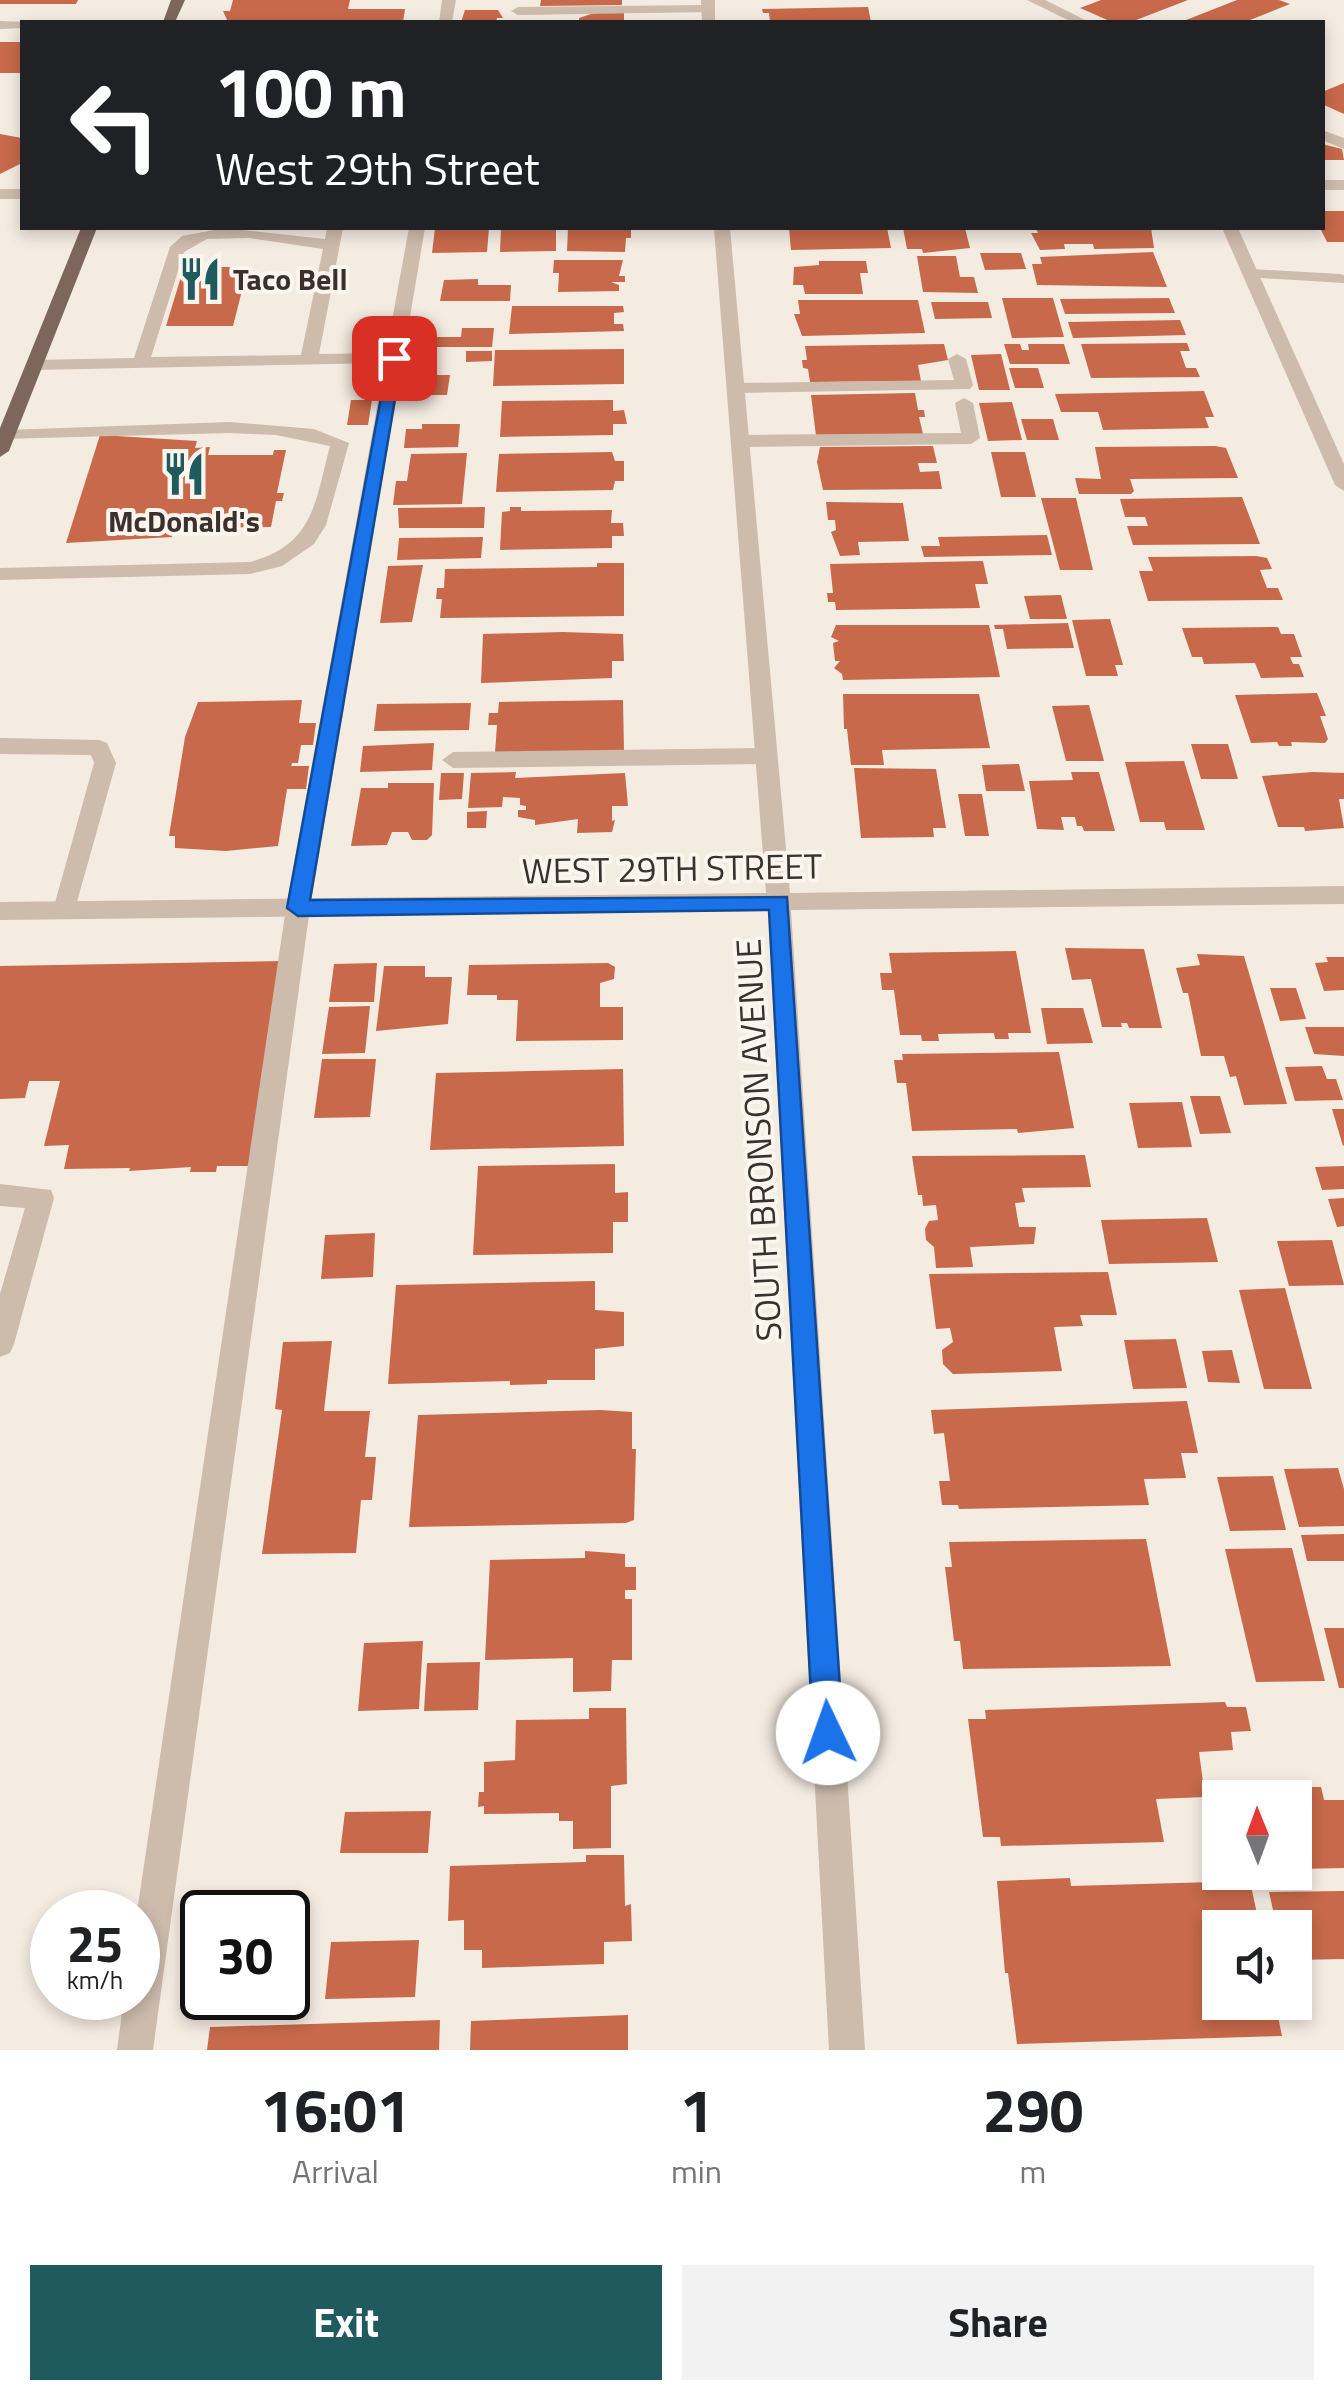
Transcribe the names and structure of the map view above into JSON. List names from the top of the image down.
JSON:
{
  "streets": {
    "street": ["WEST 29TH STREET", "SOUTH BRONSON AVENUE"]
  },
  "crossings": [
    ["WEST 29TH STREET", "SOUTH BRONSON AVENUE"]
  ],
  "places": {
    "restaurant": ["Taco Bell", "McDonald's"]
  },
  "north": "top",
  "page": {
    "turn": ["100 m", "West 29th Street"],
    "speed": "25 km/h",
    "limit": "30",
    "eta": [
      "16:01",
      "Arrival",
      "1",
      "min",
      "290",
      "m"
    ],
    "buttons": ["Exit", "Share"]
  }
}
